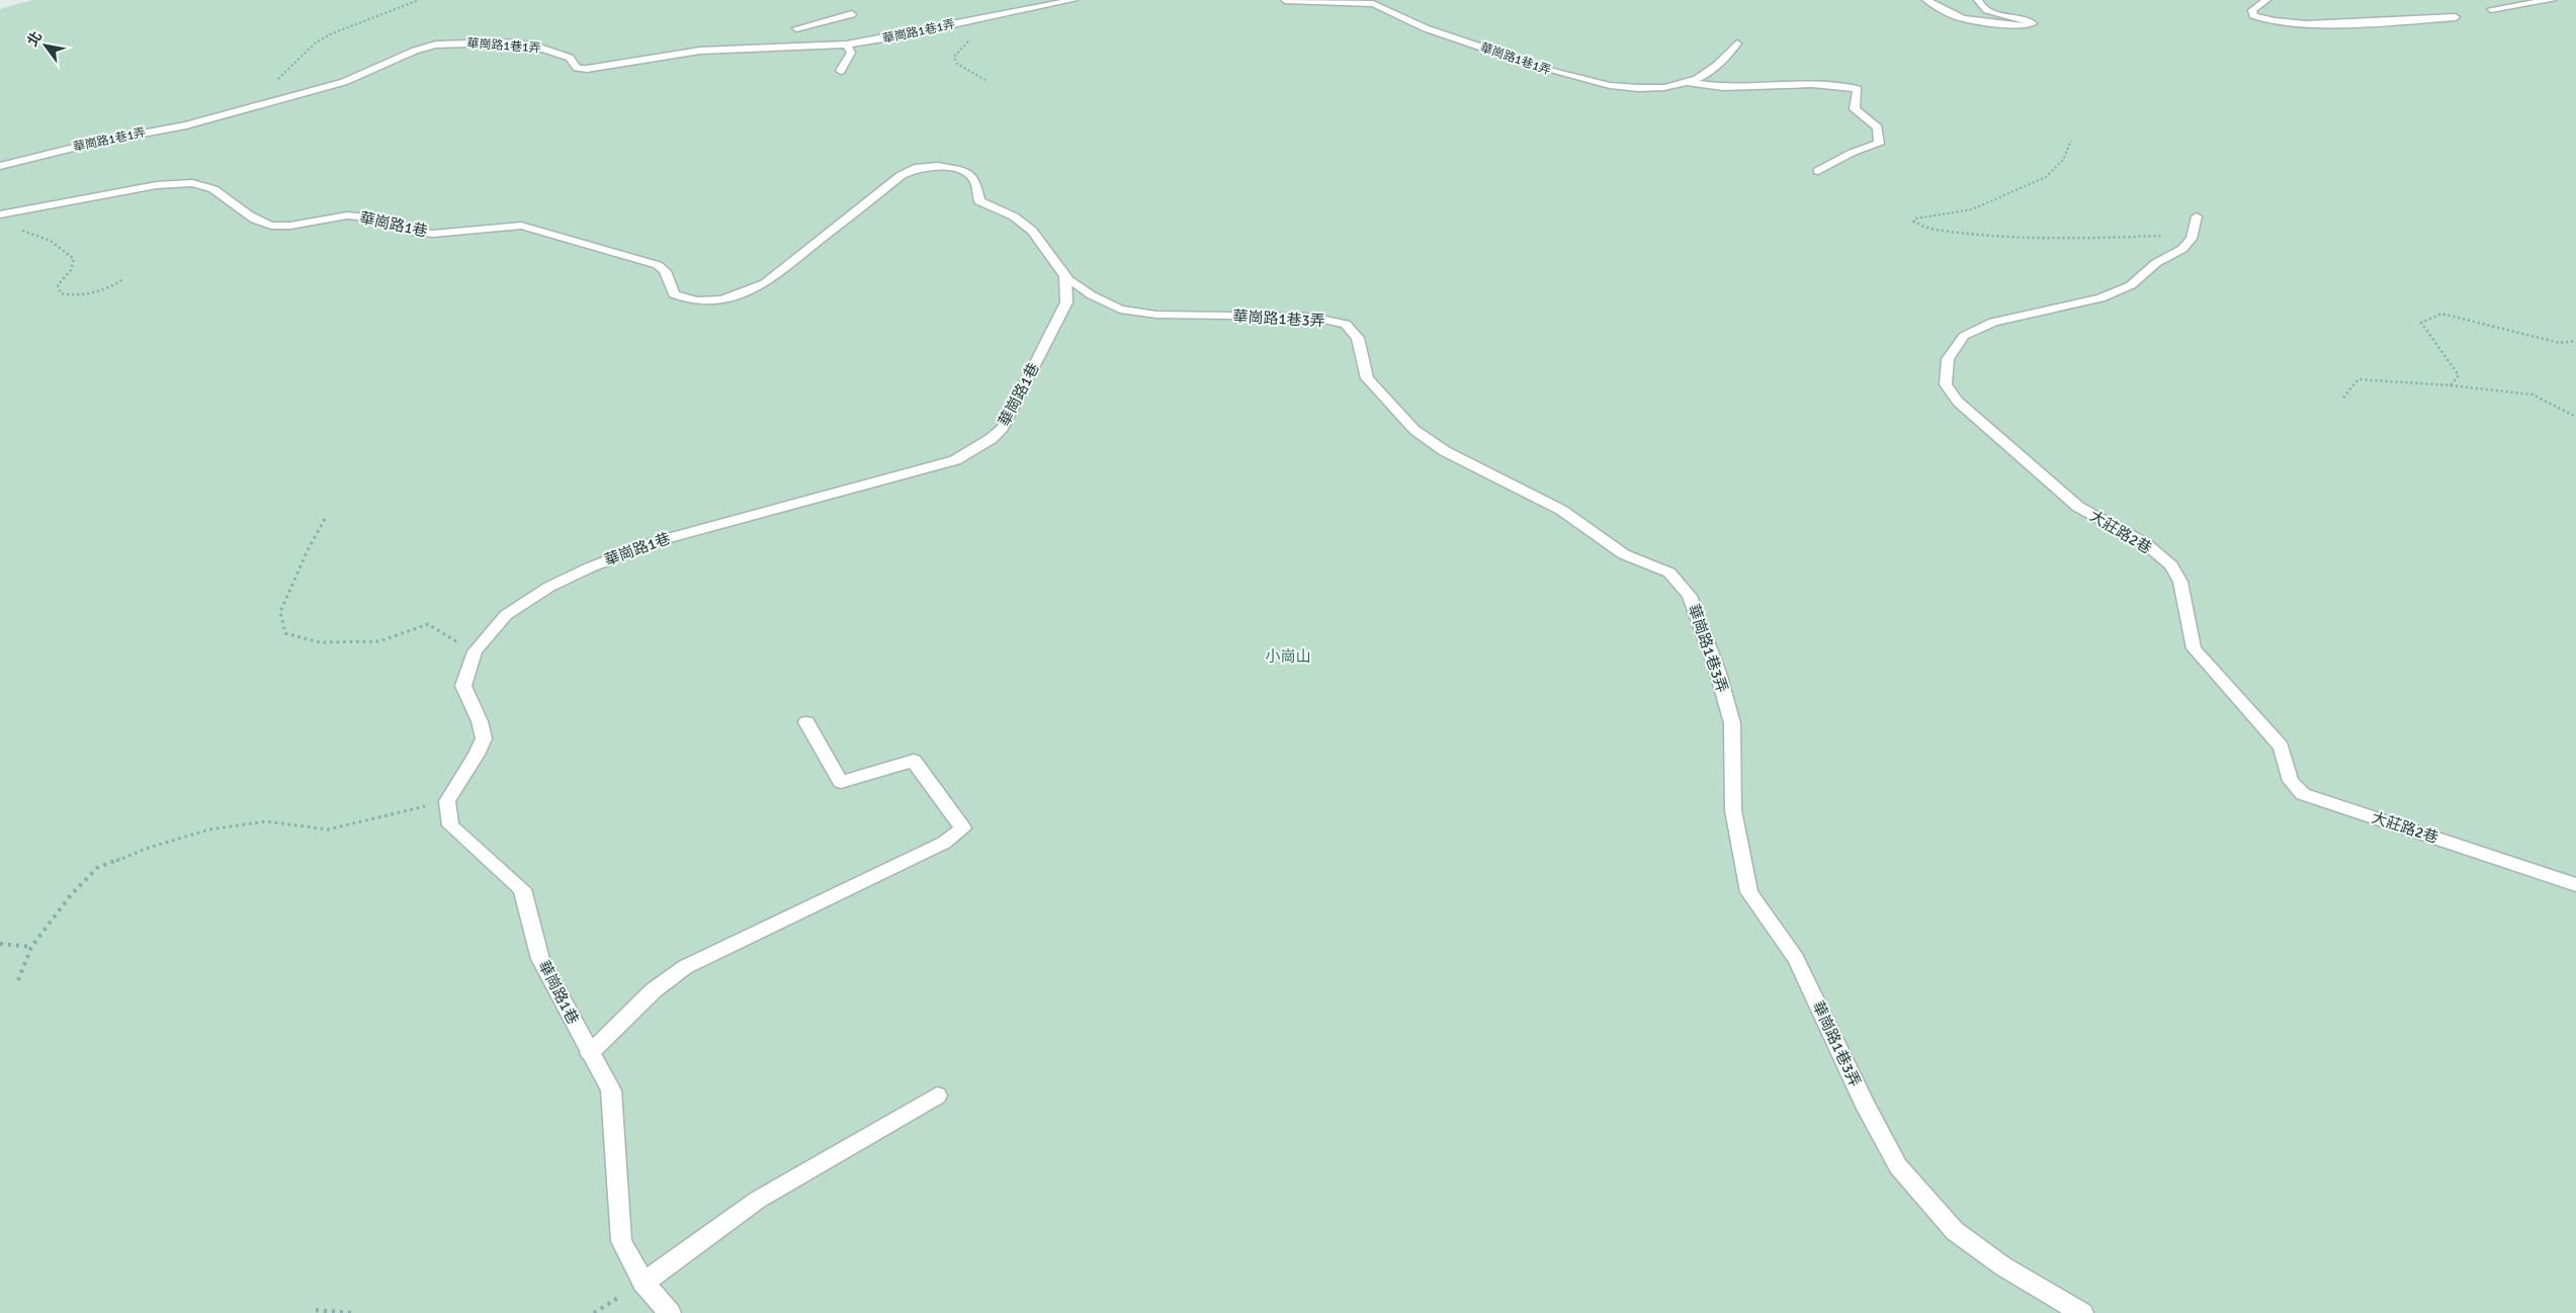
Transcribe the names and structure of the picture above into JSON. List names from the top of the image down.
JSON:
{
  "streets": {
    "street": [
      "華崗路1巷1弄",
      "華崗路1巷",
      "華崗路1巷3弄",
      "大莊路2巷"
    ]
  },
  "crossings": [
    ["華崗路1巷", "華崗路1巷3弄"]
  ],
  "parks": ["小崗山"],
  "north": "top left"
}
